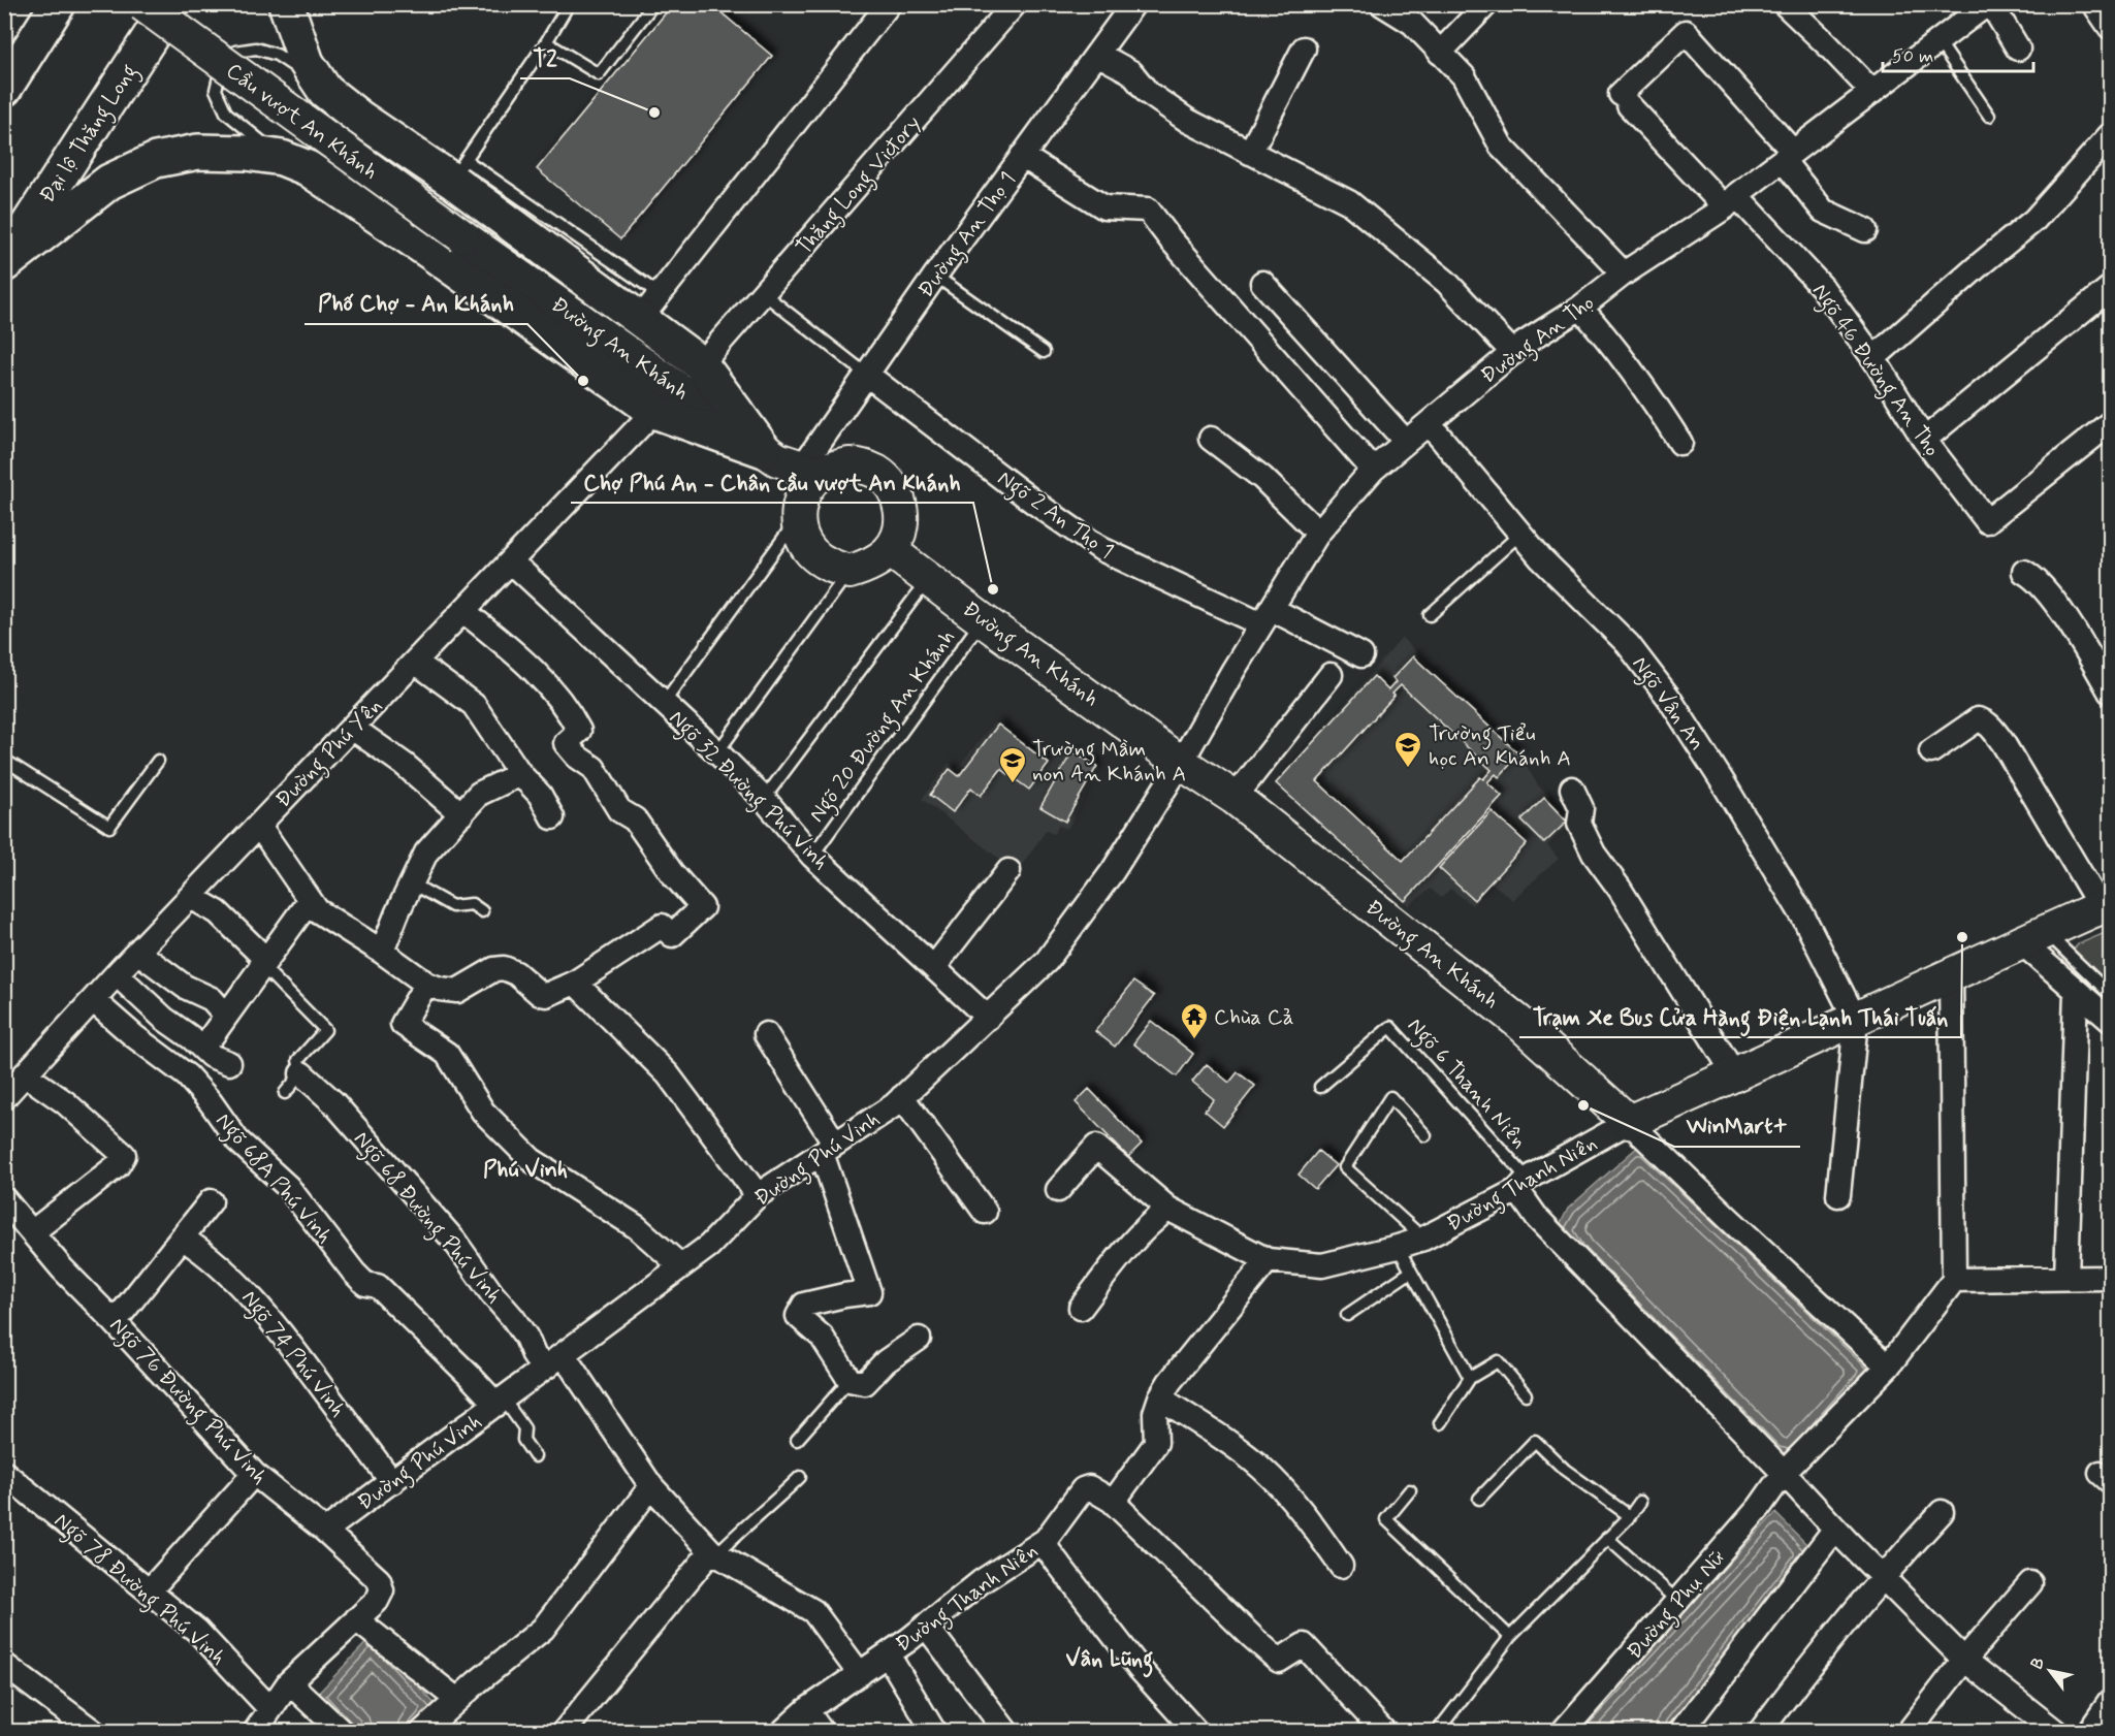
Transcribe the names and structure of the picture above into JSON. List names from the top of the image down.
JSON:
{
  "streets": {
    "main road": ["Đại lộ Thăng Long"],
    "street": [
      "Cầu vượt An Khánh",
      "Thăng Long Victory",
      "Đường An Thọ 1",
      "Đường An Thọ",
      "Đường An Khánh",
      "Ngõ 46 Đường An Thọ",
      "Ngõ 2 An Thọ 1",
      "Ngõ Vân An",
      "Đường Phú Yên",
      "Ngõ 32 Đường Phú Vinh",
      "Đường Phú Vinh",
      "Ngõ 68A Phú Vinh",
      "Đường Thanh Niên",
      "Ngõ 68 Đường Phú Vinh",
      "Ngõ 74 Phú Vinh",
      "Ngõ 76 Đường Phú Vinh",
      "Ngõ 78 Đường Phú Vinh",
      "Đường Phụ Nữ"
    ],
    "lane": ["Ngõ 20 Đường An Khánh", "Ngõ 6 Thanh Niên"]
  },
  "crossings": [
    ["Cầu vượt An Khánh", "Đường An Khánh"],
    ["Đường An Thọ 1", "Đường An Khánh"],
    ["Đường An Thọ 1", "Ngõ 2 An Thọ 1"],
    ["Đường An Thọ", "Đường An Khánh"],
    ["Đường An Thọ", "Ngõ 46 Đường An Thọ"],
    ["Đường An Thọ", "Ngõ 2 An Thọ 1"],
    ["Đường An Thọ", "Ngõ Vân An"],
    ["Đường An Thọ", "Đường Phú Vinh"],
    ["Đường An Khánh", "Ngõ 20 Đường An Khánh"],
    ["Đường An Khánh", "Đường Phú Vinh"],
    ["Đường An Khánh", "Đường Thanh Niên"],
    ["Ngõ 20 Đường An Khánh", "Ngõ 32 Đường Phú Vinh"],
    ["Đường Phú Yên", "Ngõ 32 Đường Phú Vinh"],
    ["Đường Phú Yên", "Ngõ 68A Phú Vinh"],
    ["Ngõ 32 Đường Phú Vinh", "Đường Phú Vinh"],
    ["Ngõ 6 Thanh Niên", "Đường Thanh Niên"],
    ["Đường Phú Vinh", "Ngõ 68A Phú Vinh"],
    ["Đường Phú Vinh", "Ngõ 68 Đường Phú Vinh"],
    ["Đường Phú Vinh", "Ngõ 74 Phú Vinh"],
    ["Đường Phú Vinh", "Ngõ 76 Đường Phú Vinh"],
    ["Đường Thanh Niên", "Ngõ 68 Đường Phú Vinh"]
  ],
  "districts": ["Phú Vinh", "Vân Lũng"],
  "places": {
    "other": [
      "T2",
      "Phố Chợ - An Khánh",
      "Chợ Phú An - Chân cầu vượt An Khánh",
      "Trạm Xe Bus Cửa Hàng Điện Lạnh Thái Tuấn",
      "WinMart+"
    ],
    "school or university": ["Trường Tiểu học An Khánh A", "Trường Mầm non An Khánh A"],
    "temple": ["Chùa Cả"]
  },
  "scale_bar": "50 m",
  "north": "top left"
}
